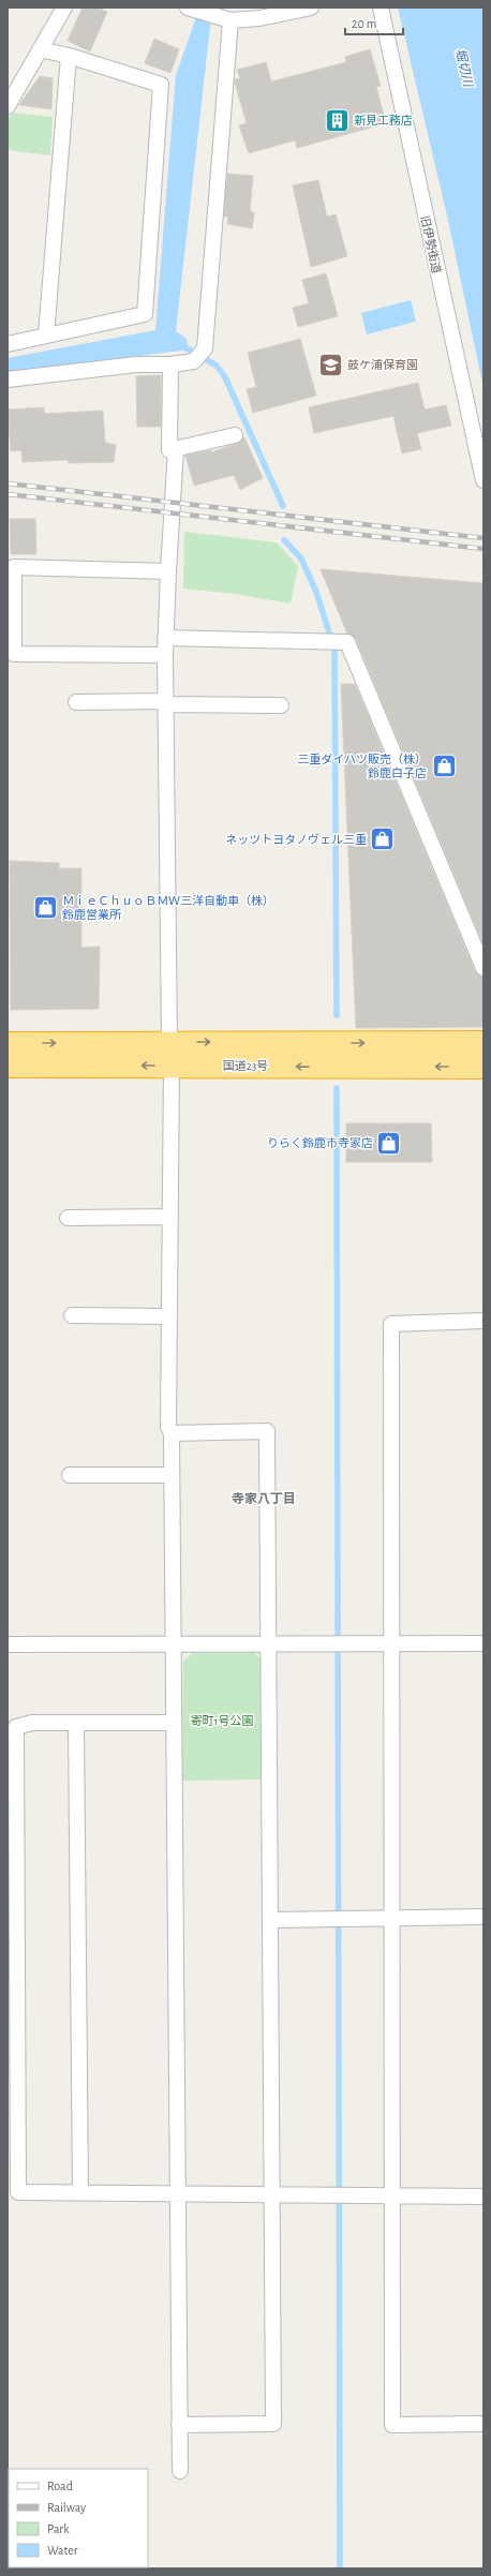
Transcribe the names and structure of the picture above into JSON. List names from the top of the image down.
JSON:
{
  "streets": {
    "highway": ["国道23号"],
    "street": ["旧伊勢街道"]
  },
  "districts": ["寺家八丁目"],
  "water": ["堀切川"],
  "parks": ["寄町1号公園"],
  "places": {
    "building": ["新見工務店"],
    "school or university": ["鼓ケ浦保育園"],
    "shop": [
      "三重ダイハツ販売（株） 鈴鹿白子店",
      "ネッツトヨタノヴェル三重",
      "ＭｉｅＣｈｕｏＢＭＷ三洋自動車（株） 鈴鹿営業所",
      "りらく鈴鹿市寺家店"
    ]
  },
  "legend": [
    "Road",
    "Railway",
    "Park",
    "Water"
  ],
  "scale_bar": "20 m"
}
